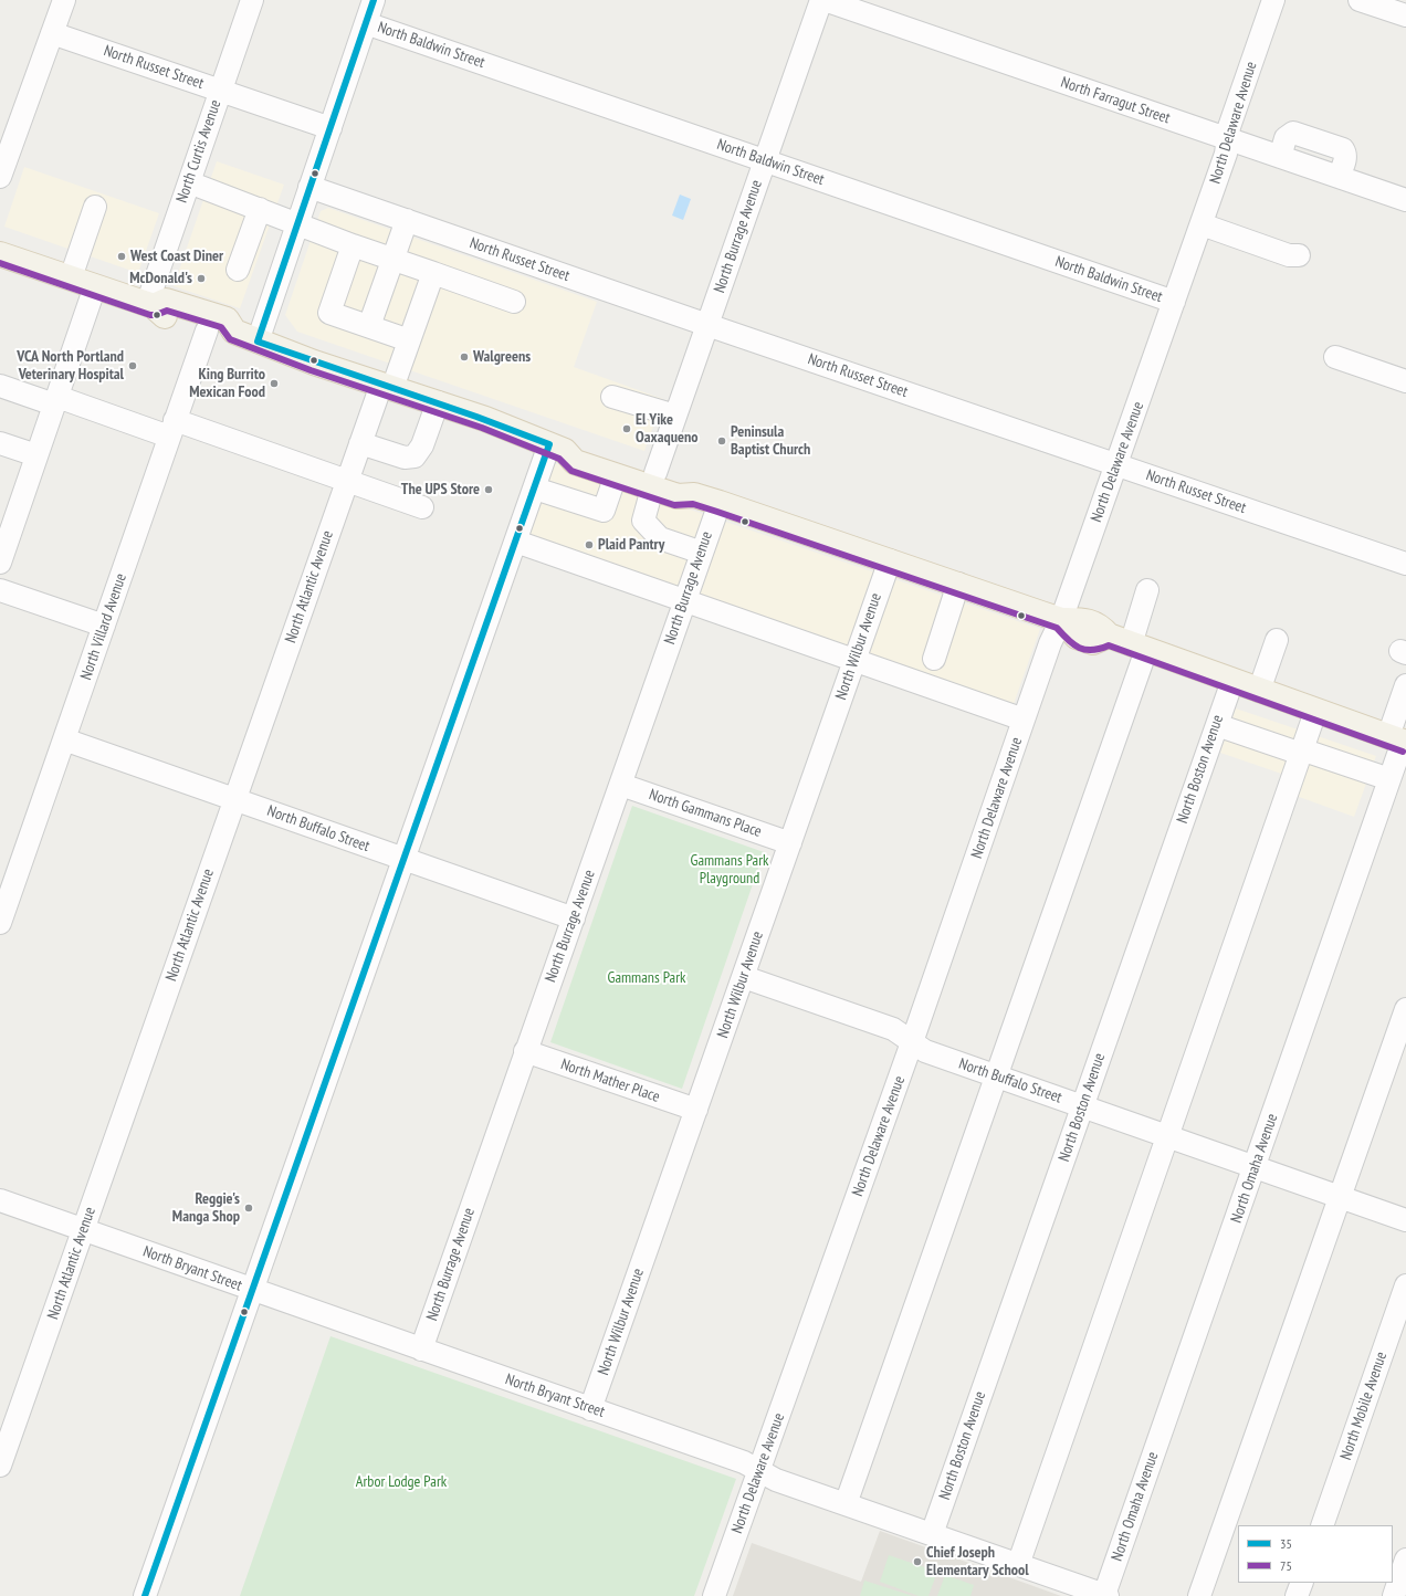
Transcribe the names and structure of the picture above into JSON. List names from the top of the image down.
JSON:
{
  "streets": {
    "street": [
      "North Baldwin Street",
      "North Russet Street",
      "North Farragut Street",
      "North Delaware Avenue",
      "North Curtis Avenue",
      "North Burrage Avenue",
      "North Atlantic Avenue",
      "North Villard Avenue",
      "North Wilbur Avenue",
      "North Boston Avenue",
      "North Gammans Place",
      "North Buffalo Street",
      "North Mather Place",
      "North Omaha Avenue",
      "North Bryant Street",
      "North Mobile Avenue"
    ]
  },
  "crossings": [
    ["North Baldwin Street", "North Delaware Avenue"],
    ["North Baldwin Street", "North Burrage Avenue"],
    ["North Russet Street", "North Delaware Avenue"],
    ["North Russet Street", "North Curtis Avenue"],
    ["North Russet Street", "North Burrage Avenue"],
    ["North Farragut Street", "North Delaware Avenue"],
    ["North Delaware Avenue", "North Buffalo Street"],
    ["North Delaware Avenue", "North Bryant Street"],
    ["North Burrage Avenue", "North Gammans Place"],
    ["North Burrage Avenue", "North Buffalo Street"],
    ["North Burrage Avenue", "North Mather Place"],
    ["North Burrage Avenue", "North Bryant Street"],
    ["North Atlantic Avenue", "North Buffalo Street"],
    ["North Atlantic Avenue", "North Bryant Street"],
    ["North Villard Avenue", "North Buffalo Street"],
    ["North Wilbur Avenue", "North Gammans Place"],
    ["North Wilbur Avenue", "North Buffalo Street"],
    ["North Wilbur Avenue", "North Mather Place"],
    ["North Wilbur Avenue", "North Bryant Street"],
    ["North Boston Avenue", "North Buffalo Street"],
    ["North Boston Avenue", "North Bryant Street"],
    ["North Buffalo Street", "North Omaha Avenue"],
    ["North Omaha Avenue", "North Bryant Street"]
  ],
  "parks": ["Gammans Park Playground", "Gammans Park", "Arbor Lodge Park"],
  "places": [
    "West Coast Diner",
    "McDonald's",
    "Walgreens",
    "VCA North Portland Veterinary Hospital",
    "King Burrito Mexican Food",
    "El Yike Oaxaqueno",
    "Peninsula Baptist Church",
    "The UPS Store",
    "Plaid Pantry",
    "Reggie's Manga Shop",
    "Chief Joseph Elementary School"
  ],
  "lines": ["transit line 35", "transit line 75"],
  "legend": ["35", "75"]
}
